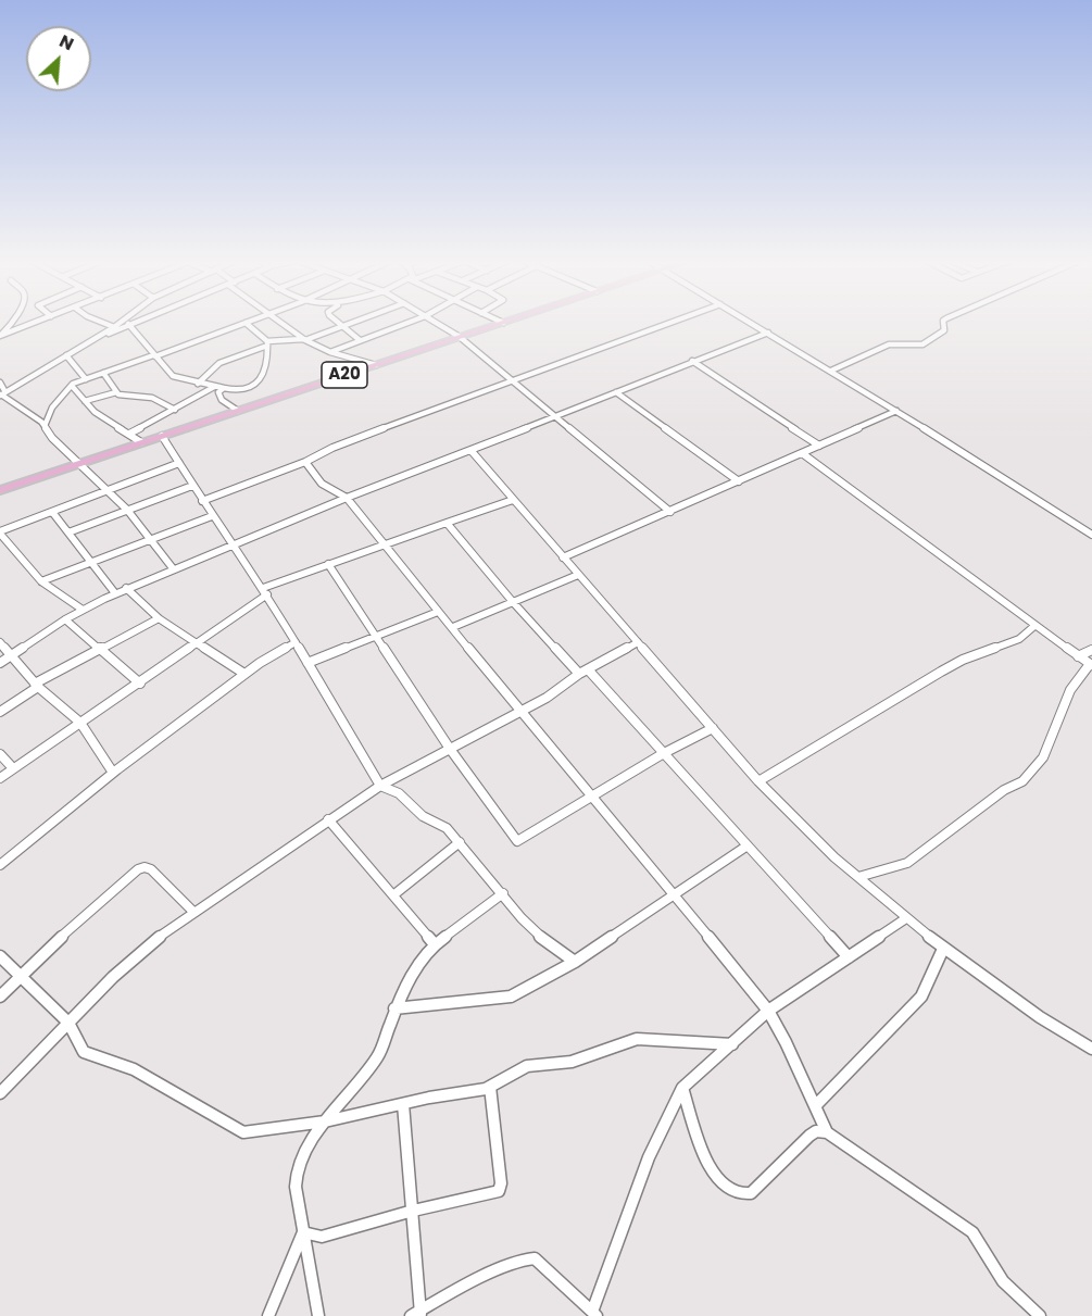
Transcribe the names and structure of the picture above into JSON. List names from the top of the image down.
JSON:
{
  "streets": {
    "main road": ["A20"]
  },
  "north": "top right"
}
